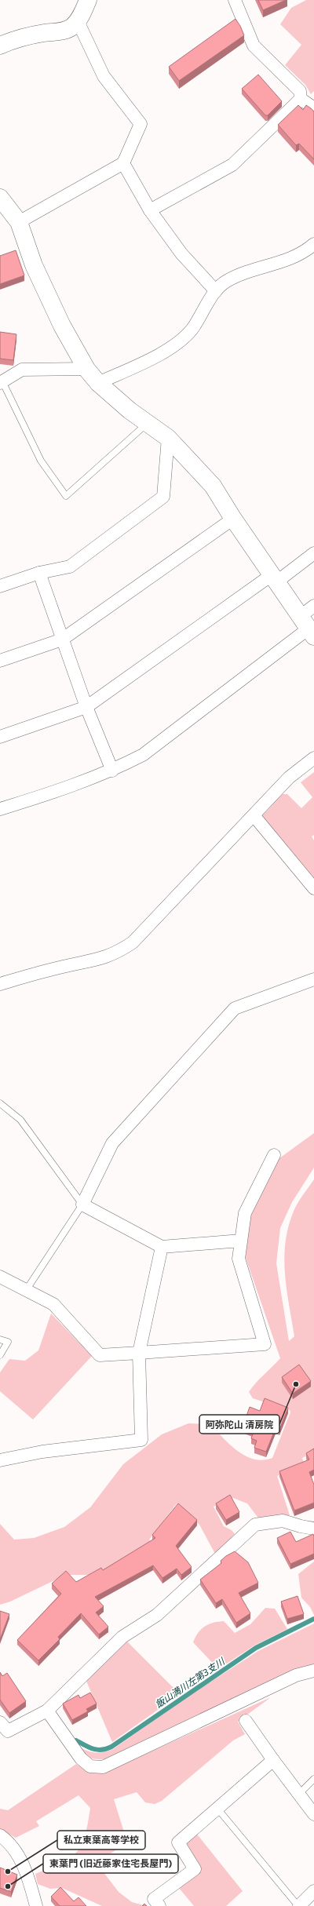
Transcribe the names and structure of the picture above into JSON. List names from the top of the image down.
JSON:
{
  "water": ["飯山満川左第3支川"],
  "places": ["阿弥陀山 清房院", "私立東葉高等学校", "東葉門 (旧近藤家住宅長屋門)"]
}
